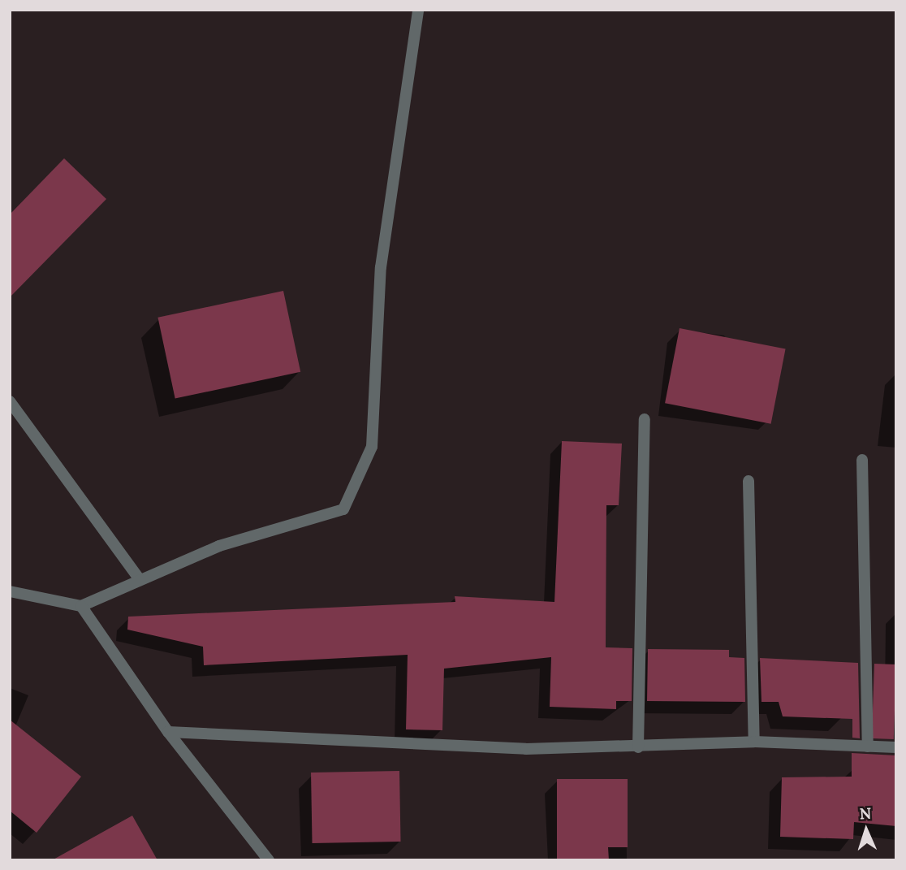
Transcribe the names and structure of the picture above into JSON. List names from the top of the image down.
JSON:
{
  "north": "top"
}
